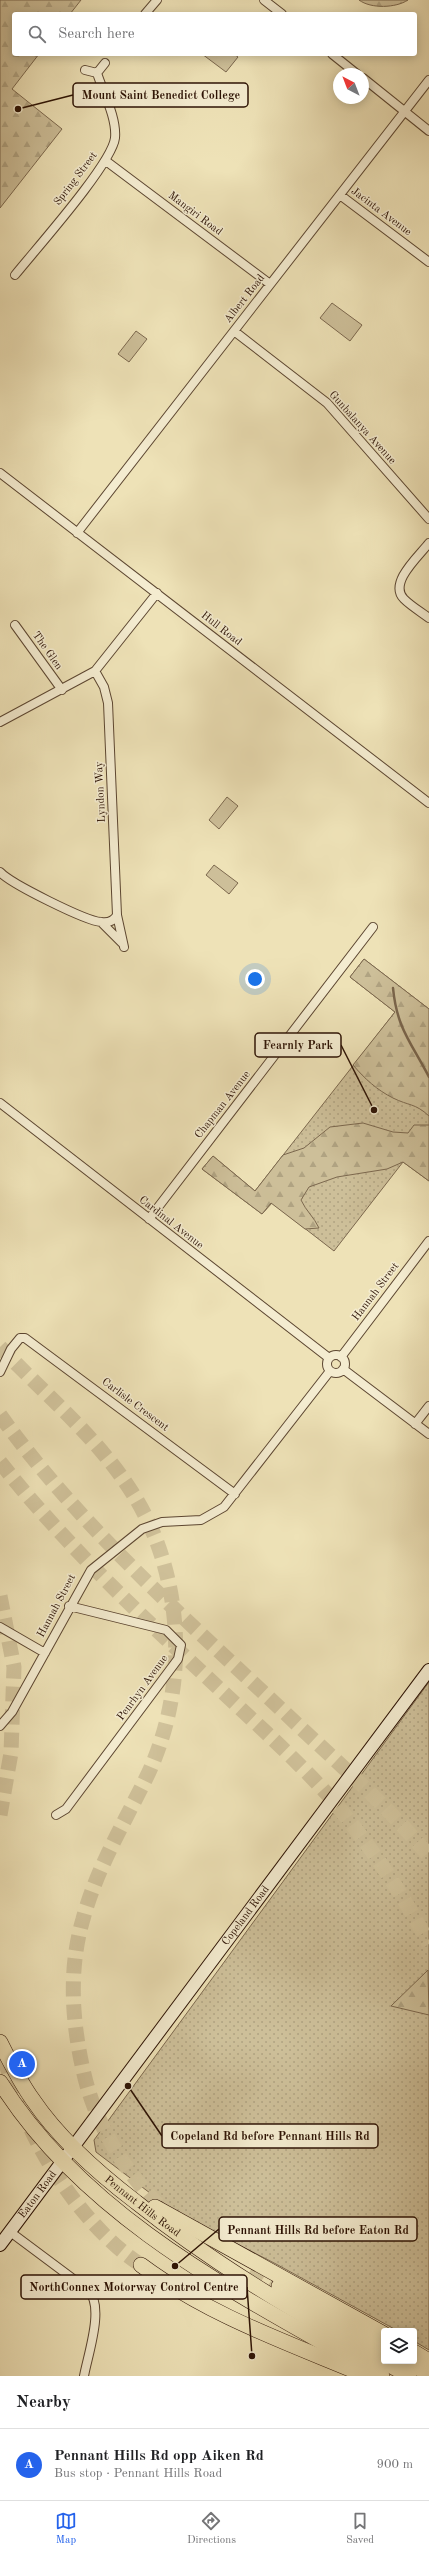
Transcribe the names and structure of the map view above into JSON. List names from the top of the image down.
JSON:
{
  "streets": {
    "highway": ["Pennant Hills Road"],
    "main road": ["Copeland Road", "Eaton Road"],
    "street": [
      "Spring Street",
      "Jacinta Avenue",
      "Mangiri Road",
      "Albert Road",
      "Gunbalanya Avenue",
      "Hull Road",
      "The Glen",
      "Lyndon Way",
      "Chapman Avenue",
      "Cardinal Avenue",
      "Hannah Street",
      "Carlisle Crescent",
      "Penrhyn Avenue"
    ]
  },
  "crossings": [
    ["Spring Street", "Mangiri Road"],
    ["Jacinta Avenue", "Albert Road"],
    ["Mangiri Road", "Albert Road"],
    ["Albert Road", "Gunbalanya Avenue"],
    ["Albert Road", "Hull Road"],
    ["Chapman Avenue", "Cardinal Avenue"],
    ["Cardinal Avenue", "Hannah Street"],
    ["Hannah Street", "Carlisle Crescent"],
    ["Hannah Street", "Penrhyn Avenue"],
    ["Copeland Road", "Eaton Road"],
    ["Copeland Road", "Pennant Hills Road"],
    ["Eaton Road", "Pennant Hills Road"]
  ],
  "places": [
    "Mount Saint Benedict College",
    "Fearnly Park",
    "Copeland Rd before Pennant Hills Rd",
    "Pennant Hills Rd before Eaton Rd",
    "NorthConnex Motorway Control Centre"
  ],
  "north": "top left",
  "page": {
    "search": "Search here",
    "pins": "A",
    "heading": "Nearby",
    "list": [
      {
        "mark": "A",
        "name": "Pennant Hills Rd opp Aiken Rd",
        "note": "Bus stop · Pennant Hills Road",
        "value": "900 m"
      }
    ],
    "nav": ["Map", "Directions", "Saved"]
  }
}
